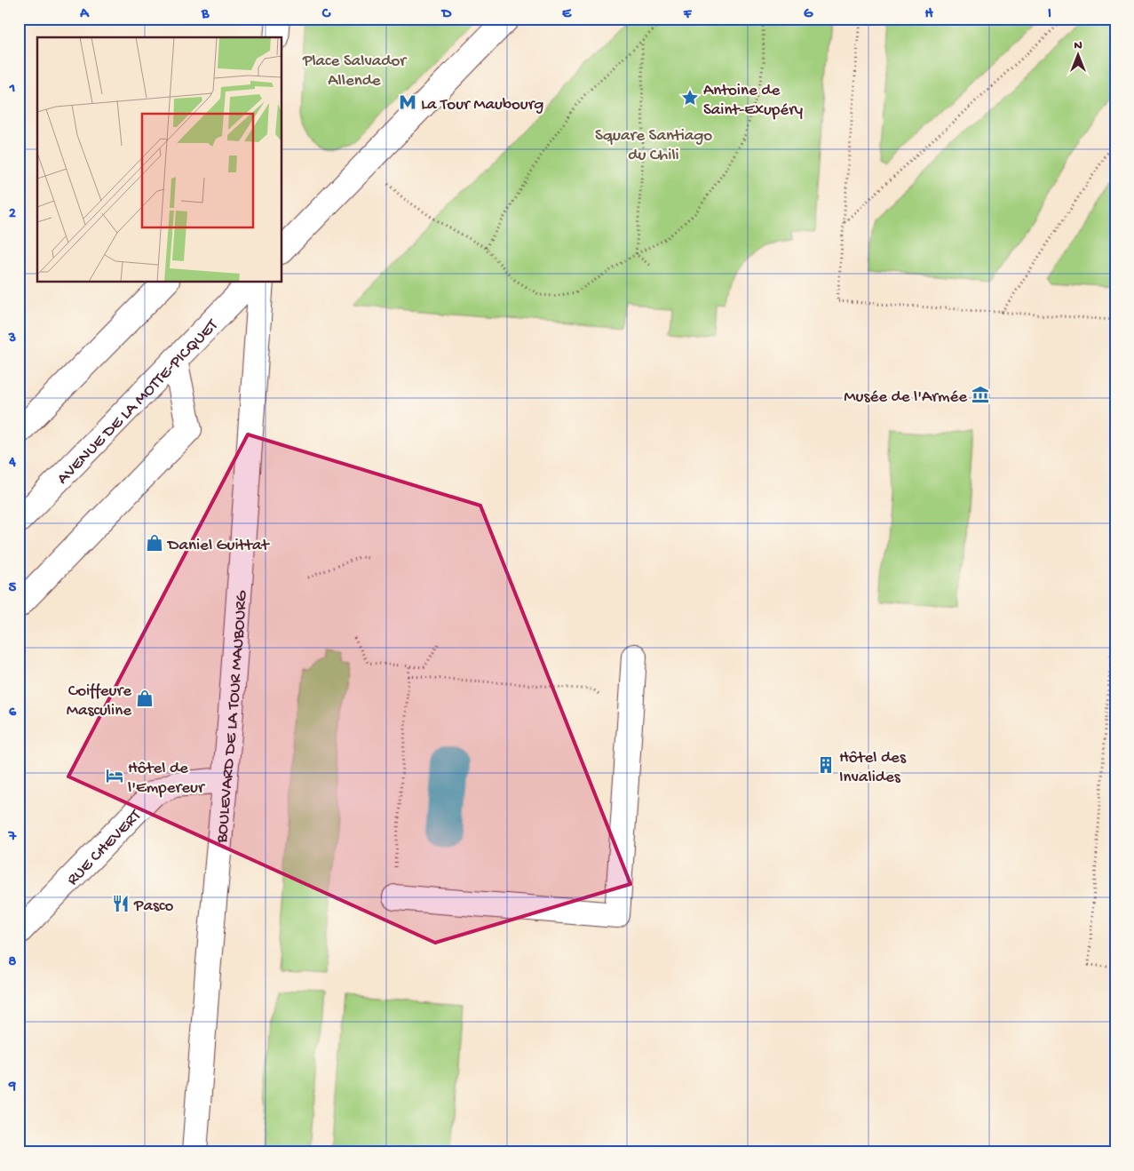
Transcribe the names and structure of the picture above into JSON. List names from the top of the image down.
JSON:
{
  "streets": {
    "street": ["AVENUE DE LA MOTTE-PICQUET", "BOULEVARD DE LA TOUR MAUBOURG", "RUE CHEVERT"]
  },
  "crossings": [
    ["BOULEVARD DE LA TOUR MAUBOURG", "RUE CHEVERT"]
  ],
  "parks": ["Place Salvador Allende", "Square Santiago du Chili"],
  "places": {
    "place": ["Antoine de Saint-Exupéry"],
    "metro station": ["La Tour Maubourg"],
    "museum": ["Musée de l'Armée"],
    "shop": ["Daniel Guittat", "Coiffeure Masculine"],
    "building": ["Hôtel des Invalides"],
    "hotel": ["Hôtel de l'Empereur"],
    "restaurant": ["Pasco"]
  },
  "north": "top",
  "grid": {
    "columns": [
      "A",
      "B",
      "C",
      "D",
      "E",
      "F",
      "G",
      "H",
      "I"
    ],
    "rows": [
      "1",
      "2",
      "3",
      "4",
      "5",
      "6",
      "7",
      "8",
      "9"
    ]
  }
}
